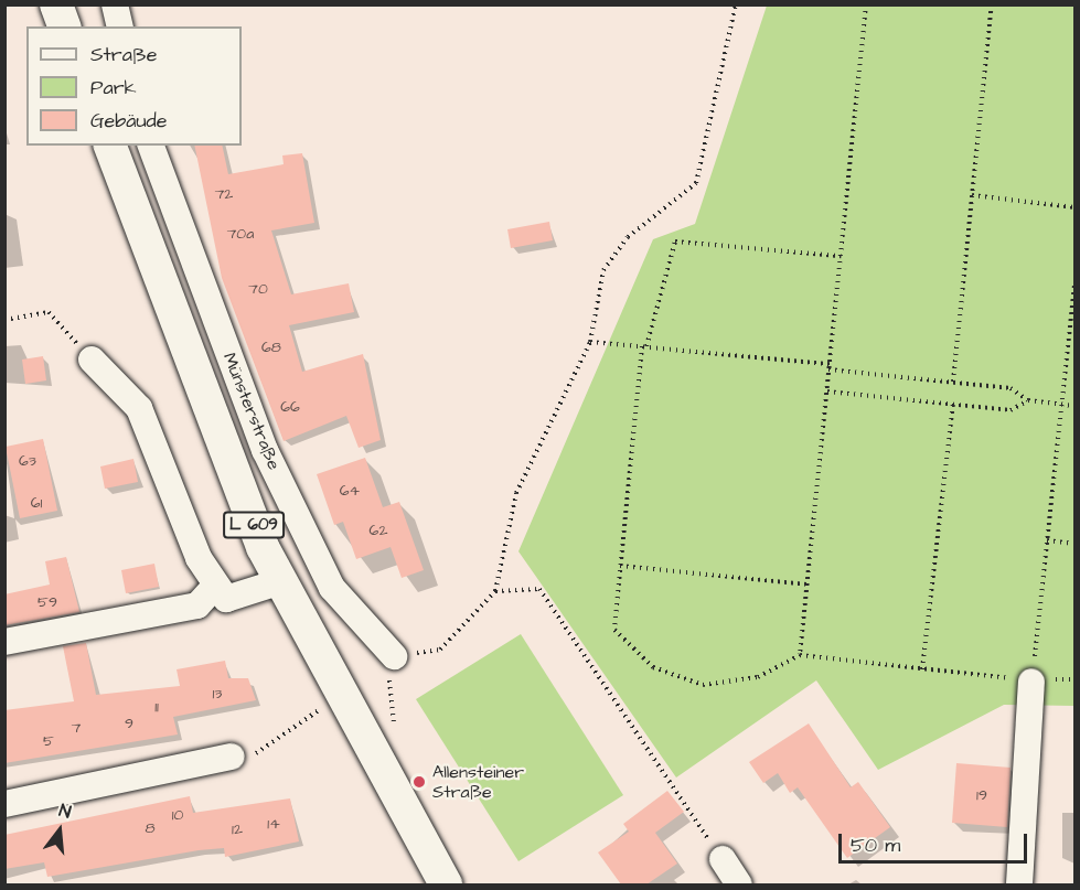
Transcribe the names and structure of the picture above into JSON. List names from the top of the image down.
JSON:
{
  "streets": {
    "main road": ["Münsterstraße", "L 609"]
  },
  "places": ["Allensteiner Straße"],
  "house_numbers": [
    "72",
    "70a",
    "70",
    "68",
    "66",
    "63",
    "64",
    "61",
    "62",
    "59",
    "13",
    "11",
    "9",
    "7",
    "5",
    "19",
    "10",
    "14",
    "8",
    "12"
  ],
  "legend": ["Straße", "Park", "Gebäude"],
  "scale_bar": "50 m",
  "north": "top"
}
